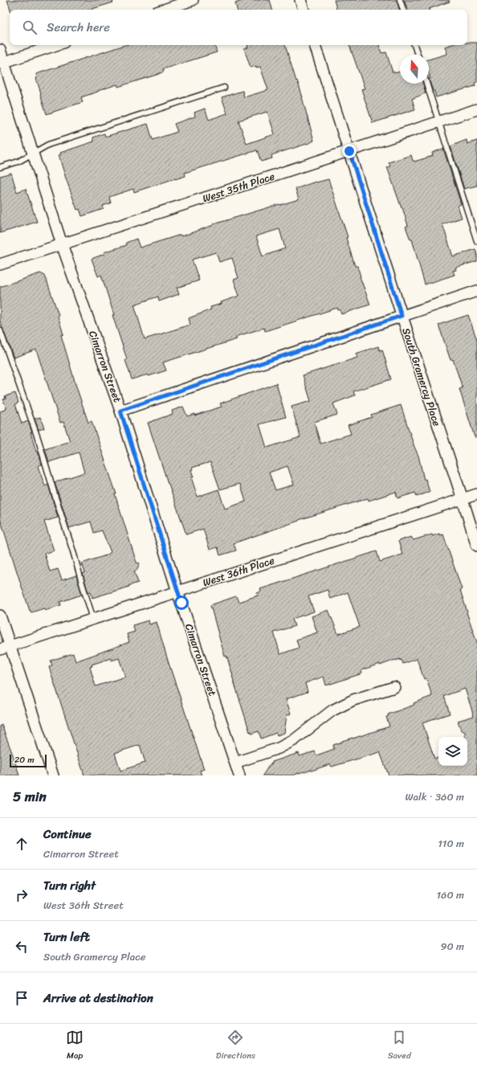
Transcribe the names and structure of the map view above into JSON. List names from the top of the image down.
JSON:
{
  "streets": {
    "street": [
      "West 35th Place",
      "Cimarron Street",
      "South Gramercy Place",
      "West 36th Place"
    ]
  },
  "crossings": [
    ["West 35th Place", "Cimarron Street"],
    ["West 35th Place", "South Gramercy Place"],
    ["Cimarron Street", "West 36th Place"],
    ["South Gramercy Place", "West 36th Place"]
  ],
  "scale_bar": "20 m",
  "north": "top",
  "page": {
    "search": "Search here",
    "scale": "20 m",
    "heading": ["5 min", "Walk · 360 m"],
    "list": [
      ["Continue", "Cimarron Street", "110 m"],
      ["Turn right", "West 36th Street", "160 m"],
      ["Turn left", "South Gramercy Place", "90 m"],
      "Arrive at destination"
    ],
    "nav": ["Map", "Directions", "Saved"]
  }
}
